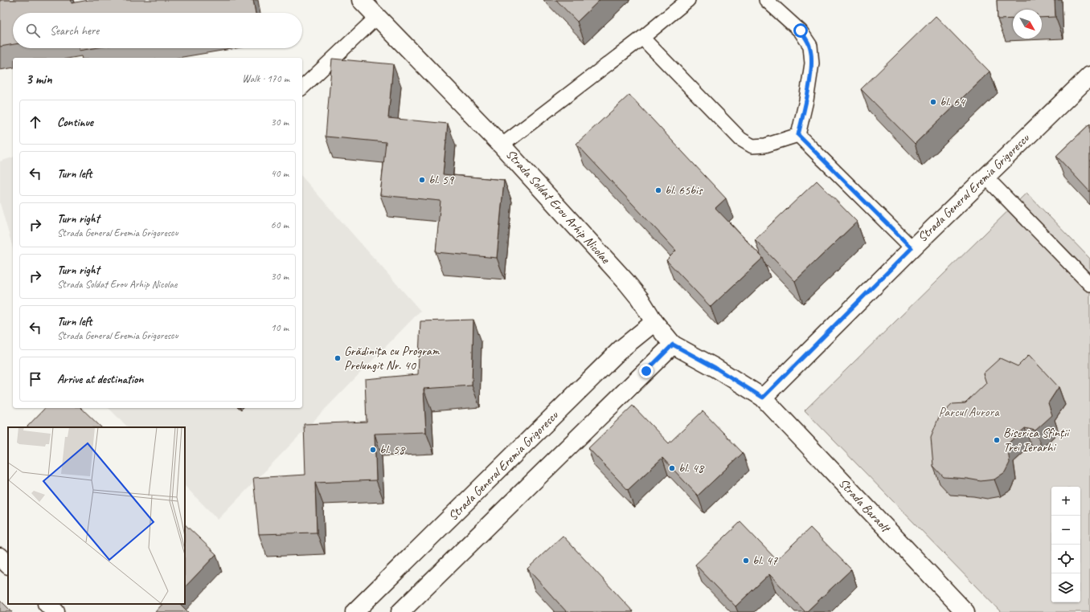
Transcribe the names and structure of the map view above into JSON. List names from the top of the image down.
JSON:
{
  "streets": {
    "street": ["Strada General Eremia Grigorescu", "Strada Soldat Erou Arhip Nicolae", "Strada Baraolt"]
  },
  "crossings": [
    ["Strada General Eremia Grigorescu", "Strada Soldat Erou Arhip Nicolae"],
    ["Strada General Eremia Grigorescu", "Strada Baraolt"],
    ["Strada Soldat Erou Arhip Nicolae", "Strada Baraolt"]
  ],
  "parks": ["Parcul Aurora"],
  "places": [
    "bl. 64",
    "bl. 59",
    "bl. 65bis",
    "Grădinița cu Program Prelungit Nr. 40",
    "Biserica Sfinții Trei Ierarhi",
    "bl. 58",
    "bl. 48",
    "bl. 47"
  ],
  "north": "bottom right",
  "page": {
    "search": "Search here",
    "heading": ["3 min", "Walk · 170 m"],
    "list": [
      ["Continue", "30 m"],
      ["Turn left", "40 m"],
      ["Turn right", "Strada General Eremia Grigorescu", "60 m"],
      ["Turn right", "Strada Soldat Erou Arhip Nicolae", "30 m"],
      ["Turn left", "Strada General Eremia Grigorescu", "10 m"],
      "Arrive at destination"
    ],
    "map_buttons": ["+", "−"]
  }
}
